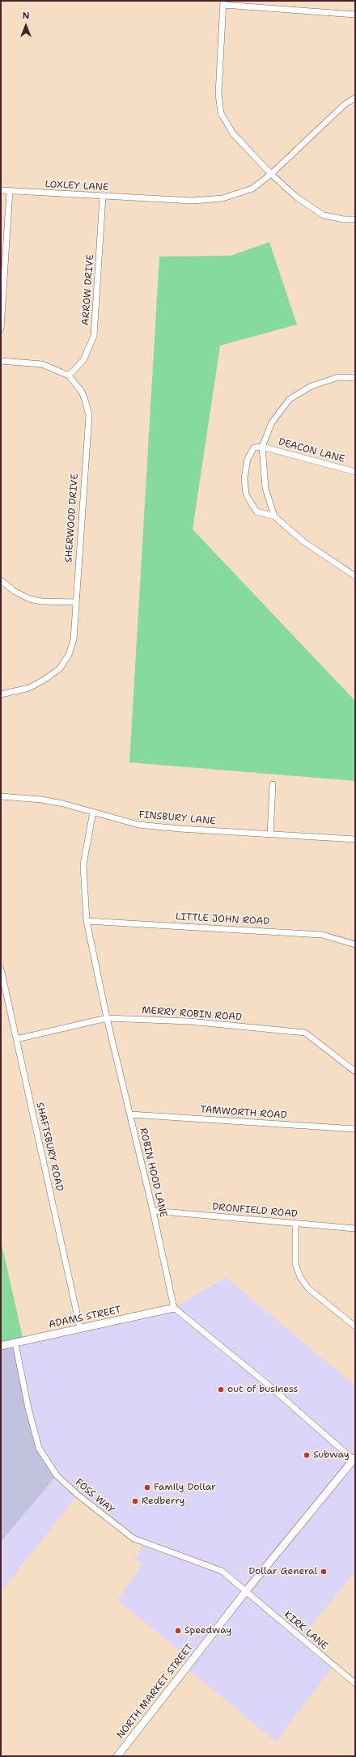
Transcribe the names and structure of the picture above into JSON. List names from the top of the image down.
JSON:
{
  "streets": {
    "street": [
      "LOXLEY LANE",
      "ARROW DRIVE",
      "DEACON LANE",
      "SHERWOOD DRIVE",
      "FINSBURY LANE",
      "LITTLE JOHN ROAD",
      "MERRY ROBIN ROAD",
      "TAMWORTH ROAD",
      "SHAFTSBURY ROAD",
      "ROBIN HOOD LANE",
      "DRONFIELD ROAD",
      "ADAMS STREET",
      "FOSS WAY",
      "KIRK LANE",
      "NORTH MARKET STREET"
    ]
  },
  "crossings": [
    ["LOXLEY LANE", "ARROW DRIVE"],
    ["ARROW DRIVE", "SHERWOOD DRIVE"],
    ["FINSBURY LANE", "ROBIN HOOD LANE"],
    ["LITTLE JOHN ROAD", "ROBIN HOOD LANE"],
    ["MERRY ROBIN ROAD", "SHAFTSBURY ROAD"],
    ["MERRY ROBIN ROAD", "ROBIN HOOD LANE"],
    ["TAMWORTH ROAD", "ROBIN HOOD LANE"],
    ["SHAFTSBURY ROAD", "ADAMS STREET"],
    ["ROBIN HOOD LANE", "DRONFIELD ROAD"],
    ["ROBIN HOOD LANE", "ADAMS STREET"],
    ["ADAMS STREET", "FOSS WAY"],
    ["FOSS WAY", "KIRK LANE"],
    ["FOSS WAY", "NORTH MARKET STREET"],
    ["KIRK LANE", "NORTH MARKET STREET"]
  ],
  "places": [
    "out of business",
    "Subway",
    "Family Dollar",
    "Redberry",
    "Dollar General",
    "Speedway"
  ],
  "north": "top"
}
